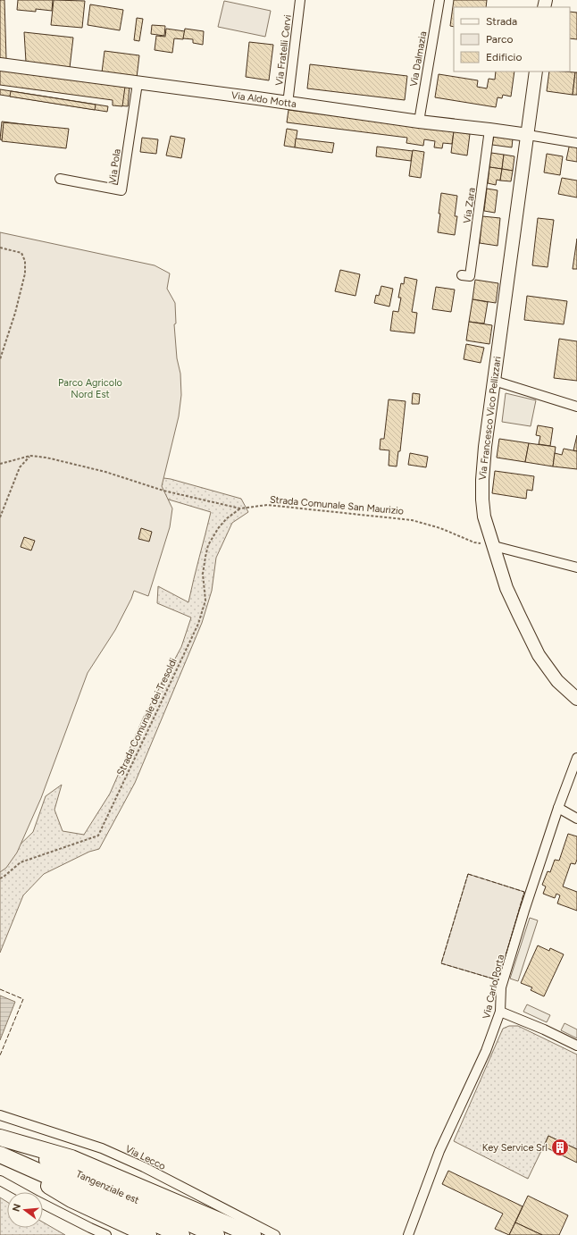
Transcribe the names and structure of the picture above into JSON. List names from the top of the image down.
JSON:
{
  "streets": {
    "highway": ["Tangenziale est"],
    "street": [
      "Via Fratelli Cervi",
      "Via Dalmazia",
      "Via Aldo Motta",
      "Via Pola",
      "Via Zara",
      "Via Francesco Vico Pellizzari",
      "Via Carlo Porta",
      "Via Lecco"
    ],
    "path": ["Strada Comunale San Maurizio", "Strada Comunale dei Tresoldi"]
  },
  "crossings": [
    ["Via Fratelli Cervi", "Via Aldo Motta"],
    ["Via Dalmazia", "Via Aldo Motta"],
    ["Via Aldo Motta", "Via Pola"],
    ["Via Aldo Motta", "Via Zara"],
    ["Via Aldo Motta", "Via Francesco Vico Pellizzari"],
    ["Via Francesco Vico Pellizzari", "Strada Comunale San Maurizio"],
    ["Strada Comunale San Maurizio", "Strada Comunale dei Tresoldi"]
  ],
  "parks": ["Parco Agricolo Nord Est"],
  "places": {
    "building": ["Key Service Srl"]
  },
  "legend": ["Strada", "Parco", "Edificio"],
  "north": "left"
}
